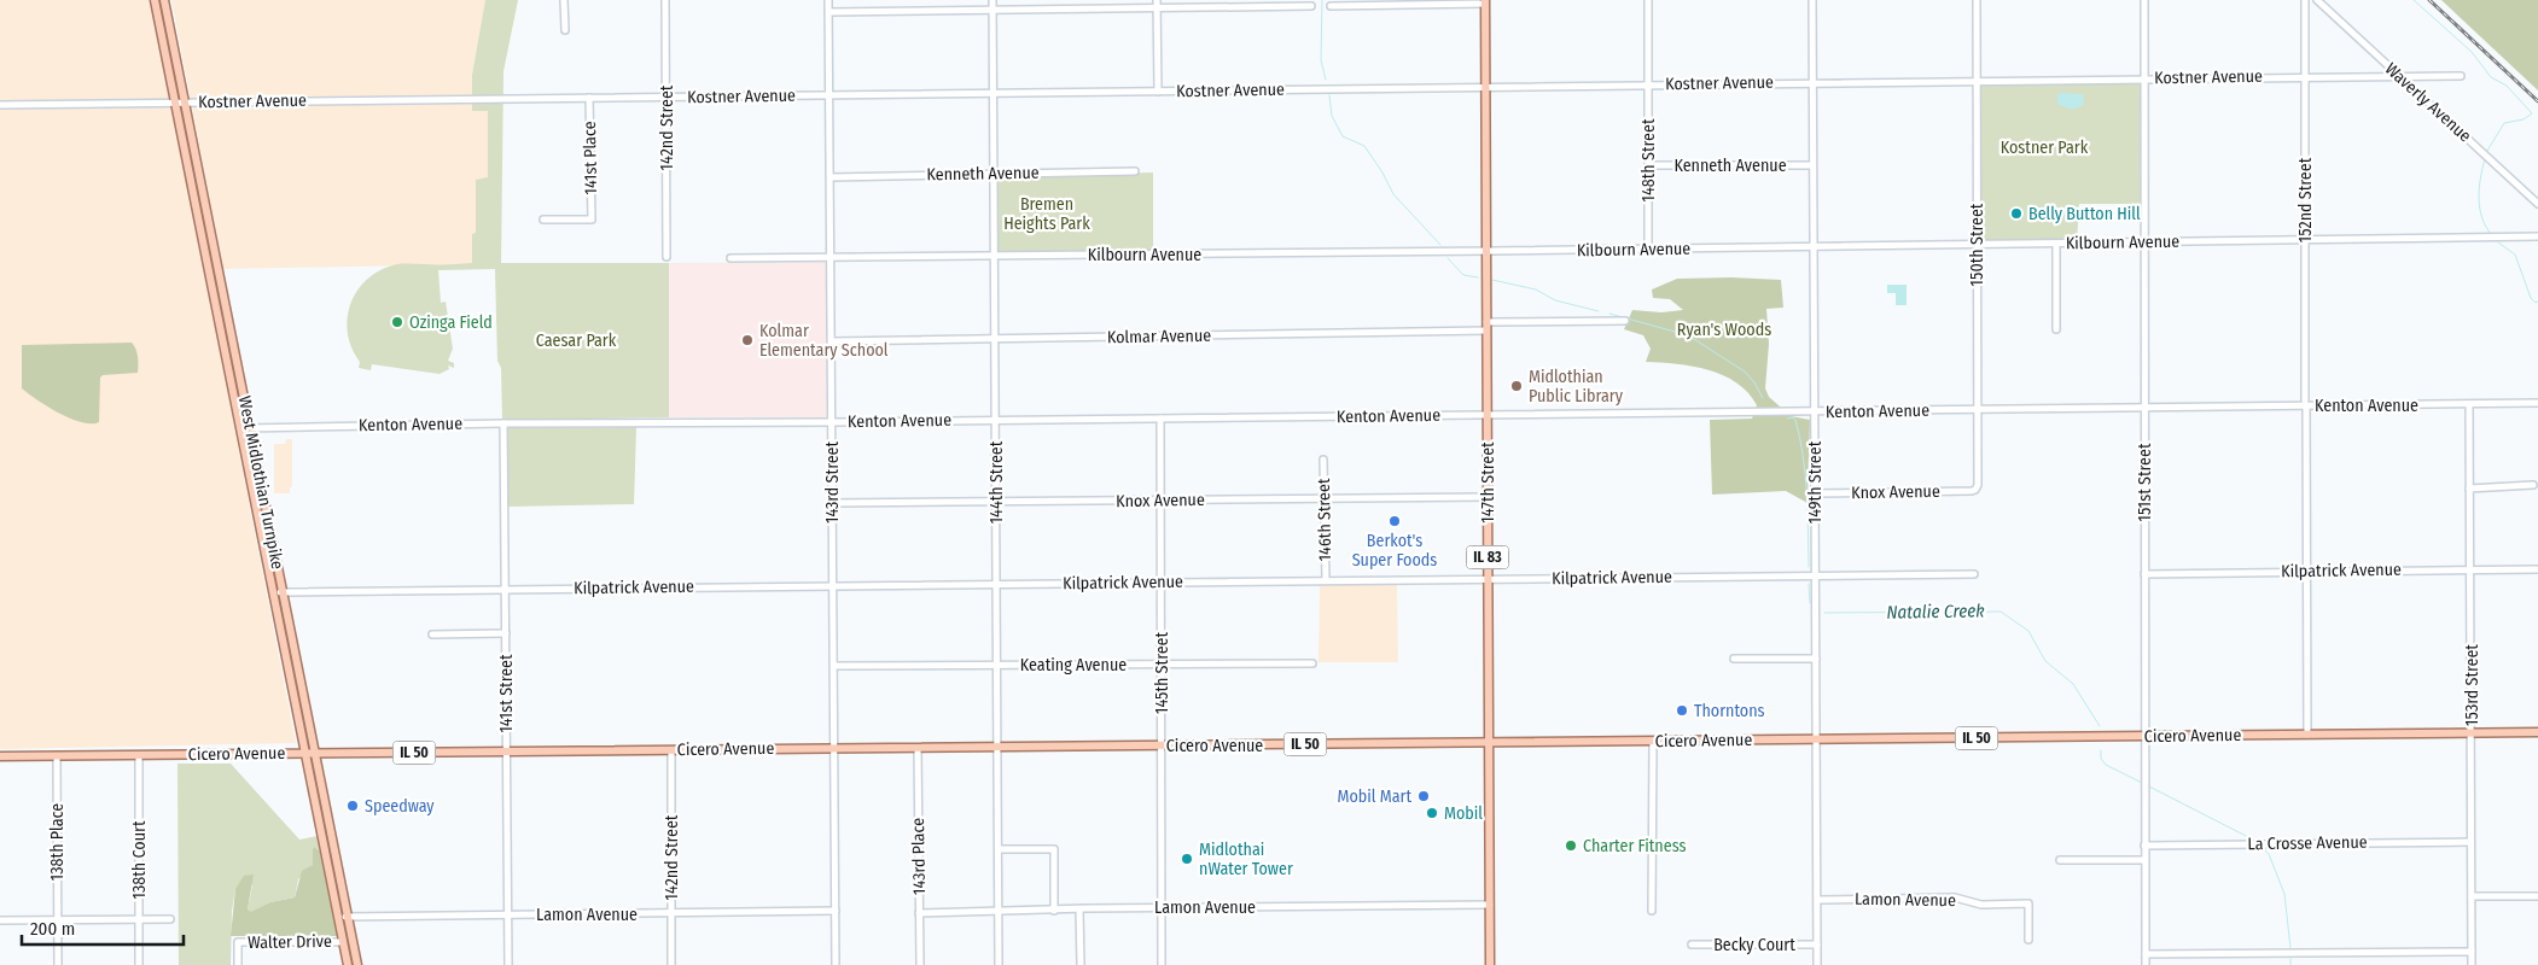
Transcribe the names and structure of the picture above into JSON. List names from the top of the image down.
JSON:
{
  "streets": {
    "main road": [
      "West Midlothian Turnpike",
      "147th Street",
      "IL 83",
      "Cicero Avenue",
      "IL 50"
    ],
    "street": [
      "Kostner Avenue",
      "Waverly Avenue",
      "142nd Street",
      "141st Place",
      "148th Street",
      "Kenneth Avenue",
      "152nd Street",
      "Kilbourn Avenue",
      "150th Street",
      "Kolmar Avenue",
      "Kenton Avenue",
      "143rd Street",
      "144th Street",
      "149th Street",
      "151st Street",
      "Knox Avenue",
      "146th Street",
      "Kilpatrick Avenue",
      "Keating Avenue",
      "145th Street",
      "153rd Street",
      "141st Street",
      "138th Place",
      "La Crosse Avenue",
      "143rd Place",
      "138th Court",
      "Lamon Avenue",
      "Walter Drive",
      "Becky Court"
    ]
  },
  "crossings": [
    ["Kostner Avenue", "Waverly Avenue"],
    ["Kostner Avenue", "142nd Street"],
    ["Kostner Avenue", "141st Place"],
    ["Kostner Avenue", "148th Street"],
    ["Kostner Avenue", "152nd Street"],
    ["Kostner Avenue", "150th Street"],
    ["Kostner Avenue", "West Midlothian Turnpike"],
    ["Kostner Avenue", "143rd Street"],
    ["Kostner Avenue", "144th Street"],
    ["Kostner Avenue", "147th Street"],
    ["Kostner Avenue", "149th Street"],
    ["Kostner Avenue", "151st Street"],
    ["142nd Street", "Cicero Avenue"],
    ["142nd Street", "Lamon Avenue"],
    ["148th Street", "Kenneth Avenue"],
    ["148th Street", "Kilbourn Avenue"],
    ["Kenneth Avenue", "143rd Street"],
    ["Kenneth Avenue", "144th Street"],
    ["Kenneth Avenue", "149th Street"],
    ["152nd Street", "Kilbourn Avenue"],
    ["152nd Street", "Kenton Avenue"],
    ["152nd Street", "Kilpatrick Avenue"],
    ["152nd Street", "Cicero Avenue"],
    ["Kilbourn Avenue", "150th Street"],
    ["Kilbourn Avenue", "143rd Street"],
    ["Kilbourn Avenue", "144th Street"],
    ["Kilbourn Avenue", "147th Street"],
    ["Kilbourn Avenue", "149th Street"],
    ["Kilbourn Avenue", "151st Street"],
    ["150th Street", "Kenton Avenue"],
    ["150th Street", "Knox Avenue"],
    ["Kolmar Avenue", "143rd Street"],
    ["Kolmar Avenue", "144th Street"],
    ["Kolmar Avenue", "147th Street"],
    ["Kenton Avenue", "West Midlothian Turnpike"],
    ["Kenton Avenue", "143rd Street"],
    ["Kenton Avenue", "144th Street"],
    ["Kenton Avenue", "147th Street"],
    ["Kenton Avenue", "149th Street"],
    ["Kenton Avenue", "151st Street"],
    ["Kenton Avenue", "145th Street"],
    ["Kenton Avenue", "153rd Street"],
    ["Kenton Avenue", "141st Street"],
    ["West Midlothian Turnpike", "Kilpatrick Avenue"],
    ["West Midlothian Turnpike", "Cicero Avenue"],
    ["West Midlothian Turnpike", "Lamon Avenue"],
    ["West Midlothian Turnpike", "Walter Drive"],
    ["143rd Street", "Knox Avenue"],
    ["143rd Street", "Kilpatrick Avenue"],
    ["143rd Street", "Keating Avenue"],
    ["143rd Street", "Cicero Avenue"],
    ["143rd Street", "Lamon Avenue"],
    ["144th Street", "Knox Avenue"],
    ["144th Street", "Kilpatrick Avenue"],
    ["144th Street", "Keating Avenue"],
    ["144th Street", "Cicero Avenue"],
    ["144th Street", "Lamon Avenue"],
    ["147th Street", "Knox Avenue"],
    ["147th Street", "Kilpatrick Avenue"],
    ["147th Street", "Cicero Avenue"],
    ["147th Street", "Lamon Avenue"],
    ["149th Street", "Knox Avenue"],
    ["149th Street", "Kilpatrick Avenue"],
    ["149th Street", "Cicero Avenue"],
    ["149th Street", "Lamon Avenue"],
    ["149th Street", "Becky Court"],
    ["151st Street", "Kilpatrick Avenue"],
    ["151st Street", "Cicero Avenue"],
    ["151st Street", "La Crosse Avenue"],
    ["Knox Avenue", "146th Street"],
    ["Knox Avenue", "145th Street"],
    ["146th Street", "Kilpatrick Avenue"],
    ["Kilpatrick Avenue", "145th Street"],
    ["Kilpatrick Avenue", "153rd Street"],
    ["Kilpatrick Avenue", "141st Street"],
    ["Keating Avenue", "145th Street"],
    ["145th Street", "Cicero Avenue"],
    ["145th Street", "Lamon Avenue"],
    ["153rd Street", "Cicero Avenue"],
    ["153rd Street", "La Crosse Avenue"],
    ["141st Street", "Cicero Avenue"],
    ["141st Street", "Lamon Avenue"],
    ["Cicero Avenue", "138th Place"],
    ["Cicero Avenue", "143rd Place"],
    ["Cicero Avenue", "138th Court"],
    ["143rd Place", "Lamon Avenue"]
  ],
  "water": ["Natalie Creek"],
  "parks": [
    "Kostner Park",
    "Bremen Heights Park",
    "Ryan's Woods",
    "Caesar Park"
  ],
  "places": [
    "Belly Button Hill",
    "Ozinga Field",
    "Kolmar Elementary School",
    "Midlothian Public Library",
    "Berkot's Super Foods",
    "Thorntons",
    "Mobil Mart",
    "Speedway",
    "Mobil",
    "Charter Fitness",
    "Midlothai nWater Tower"
  ],
  "scale_bar": "200 m"
}
